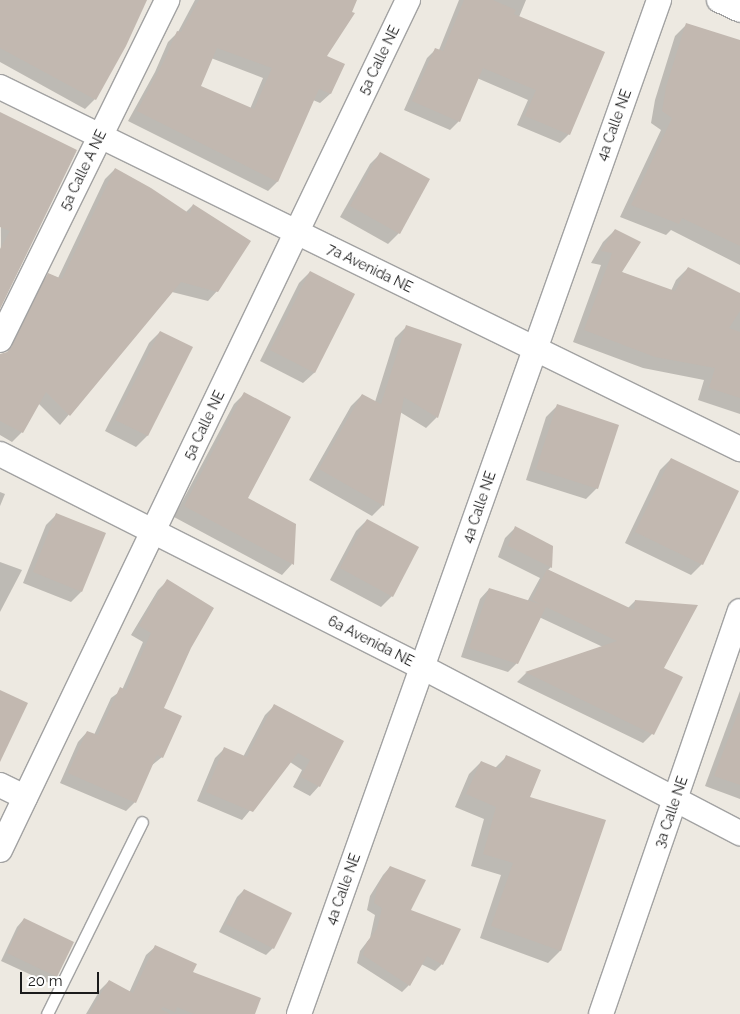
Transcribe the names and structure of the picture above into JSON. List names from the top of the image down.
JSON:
{
  "streets": {
    "street": [
      "5a Calle NE",
      "4a Calle NE",
      "5a Calle A NE",
      "7a Avenida NE",
      "6a Avenida NE",
      "3a Calle NE"
    ]
  },
  "crossings": [
    ["5a Calle NE", "7a Avenida NE"],
    ["5a Calle NE", "6a Avenida NE"],
    ["4a Calle NE", "7a Avenida NE"],
    ["4a Calle NE", "6a Avenida NE"],
    ["5a Calle A NE", "7a Avenida NE"],
    ["6a Avenida NE", "3a Calle NE"]
  ],
  "scale_bar": "20 m"
}
